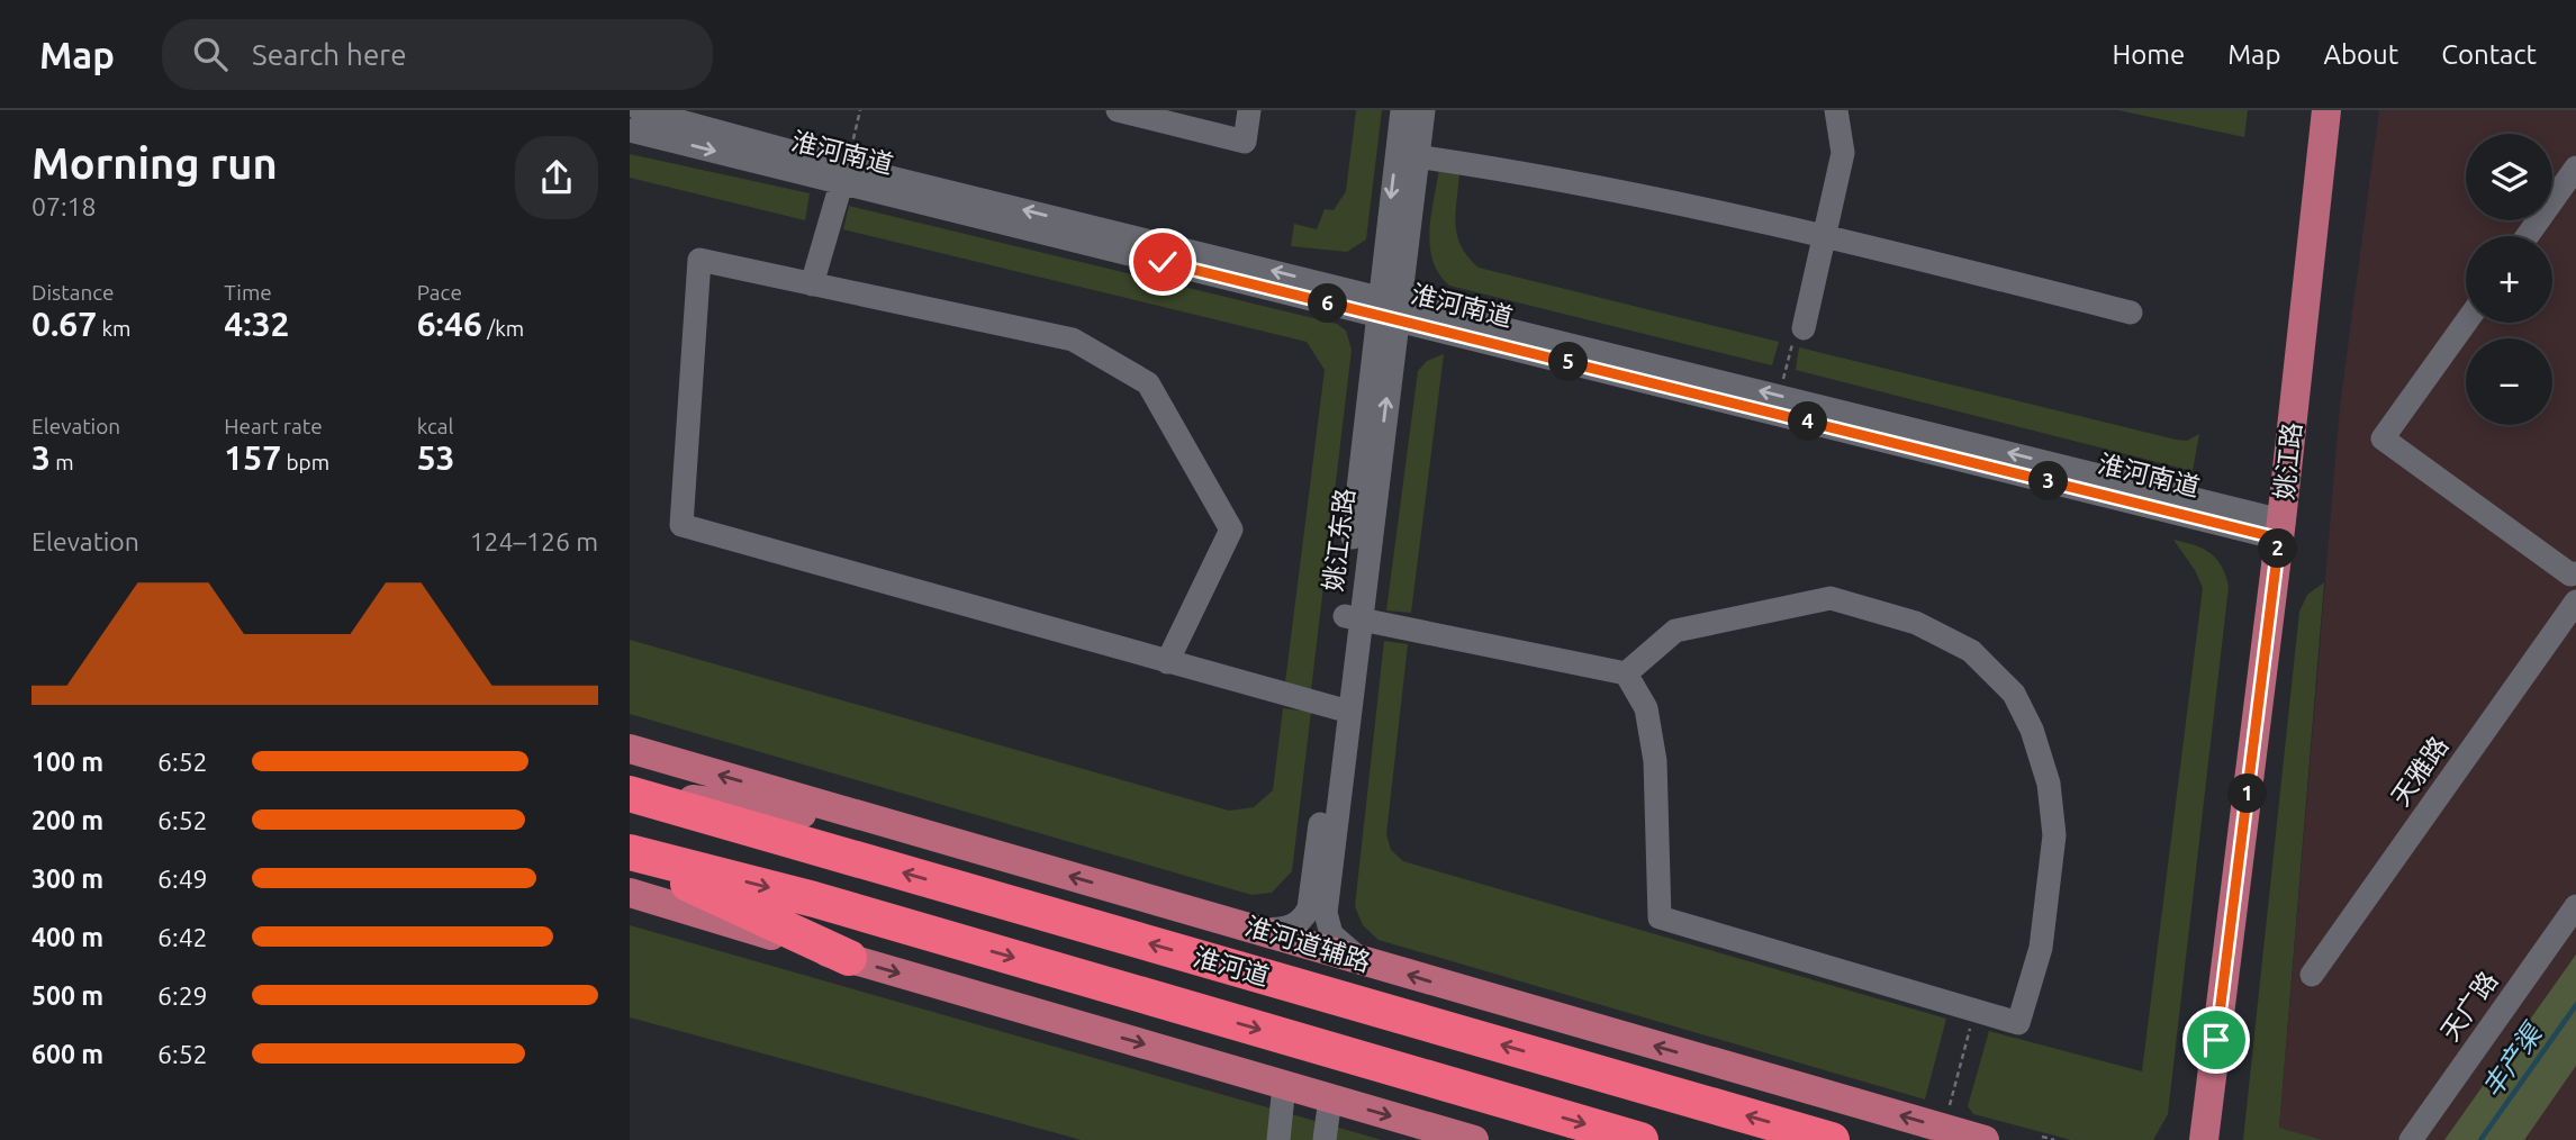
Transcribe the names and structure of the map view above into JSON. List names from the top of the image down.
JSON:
{
  "streets": {
    "highway": ["淮河道"],
    "main road": ["姚江路", "淮河道辅路"],
    "street": [
      "淮河南道",
      "姚江东路",
      "天雅路",
      "天广路"
    ]
  },
  "crossings": [
    ["淮河南道", "姚江路"],
    ["淮河南道", "姚江东路"],
    ["姚江东路", "淮河道辅路"]
  ],
  "water": ["丰产渠"],
  "page": {
    "header": "Map",
    "search": "Search here",
    "nav": [
      "Home",
      "Map",
      "About",
      "Contact"
    ],
    "heading": ["Morning run", "07:18"],
    "map_buttons": ["+", "−"],
    "stats": [
      ["Distance", "0.67 km"],
      ["Time", "4:32"],
      ["Pace", "6:46 /km"],
      ["Elevation", "3 m"],
      ["Heart rate", "157 bpm"],
      ["kcal", "53"]
    ],
    "pins": [
      "6",
      "5",
      "4",
      "3",
      "2",
      "1"
    ],
    "chart": ["Elevation", "124–126 m"],
    "list": [
      {
        "name": "100 m",
        "note": "6:52"
      },
      {
        "name": "200 m",
        "note": "6:52"
      },
      {
        "name": "300 m",
        "note": "6:49"
      },
      {
        "name": "400 m",
        "note": "6:42"
      },
      {
        "name": "500 m",
        "note": "6:29"
      },
      {
        "name": "600 m",
        "note": "6:52"
      }
    ]
  }
}
